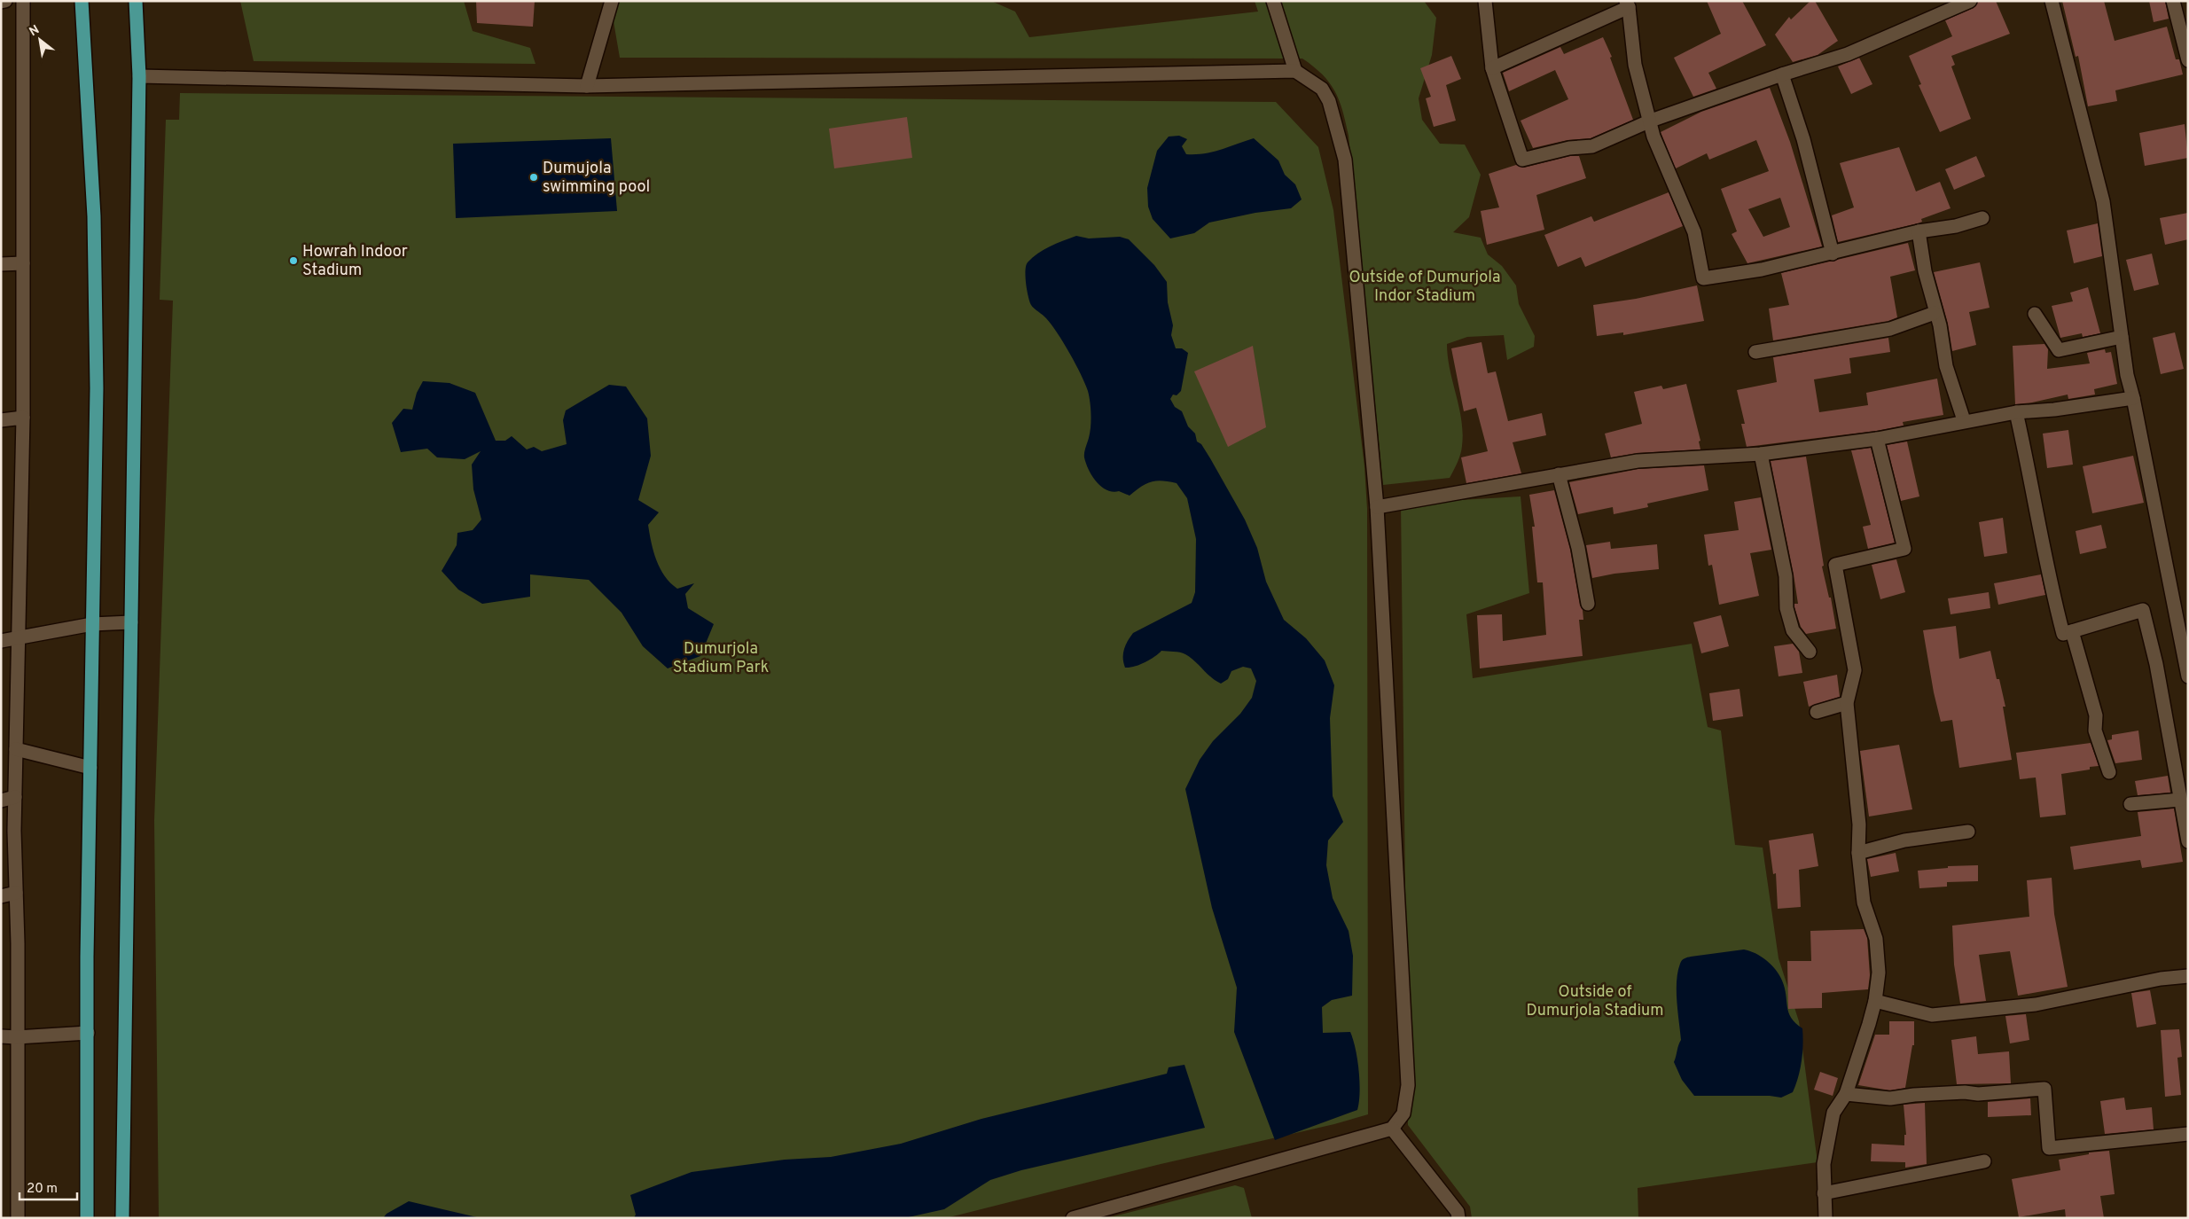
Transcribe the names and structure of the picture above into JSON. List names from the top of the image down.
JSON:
{
  "parks": ["Outside of Dumurjola Indor Stadium", "Dumurjola Stadium Park", "Outside of Dumurjola Stadium"],
  "places": ["Dumujola swimming pool", "Howrah Indoor Stadium"],
  "scale_bar": "20 m",
  "north": "top left"
}
